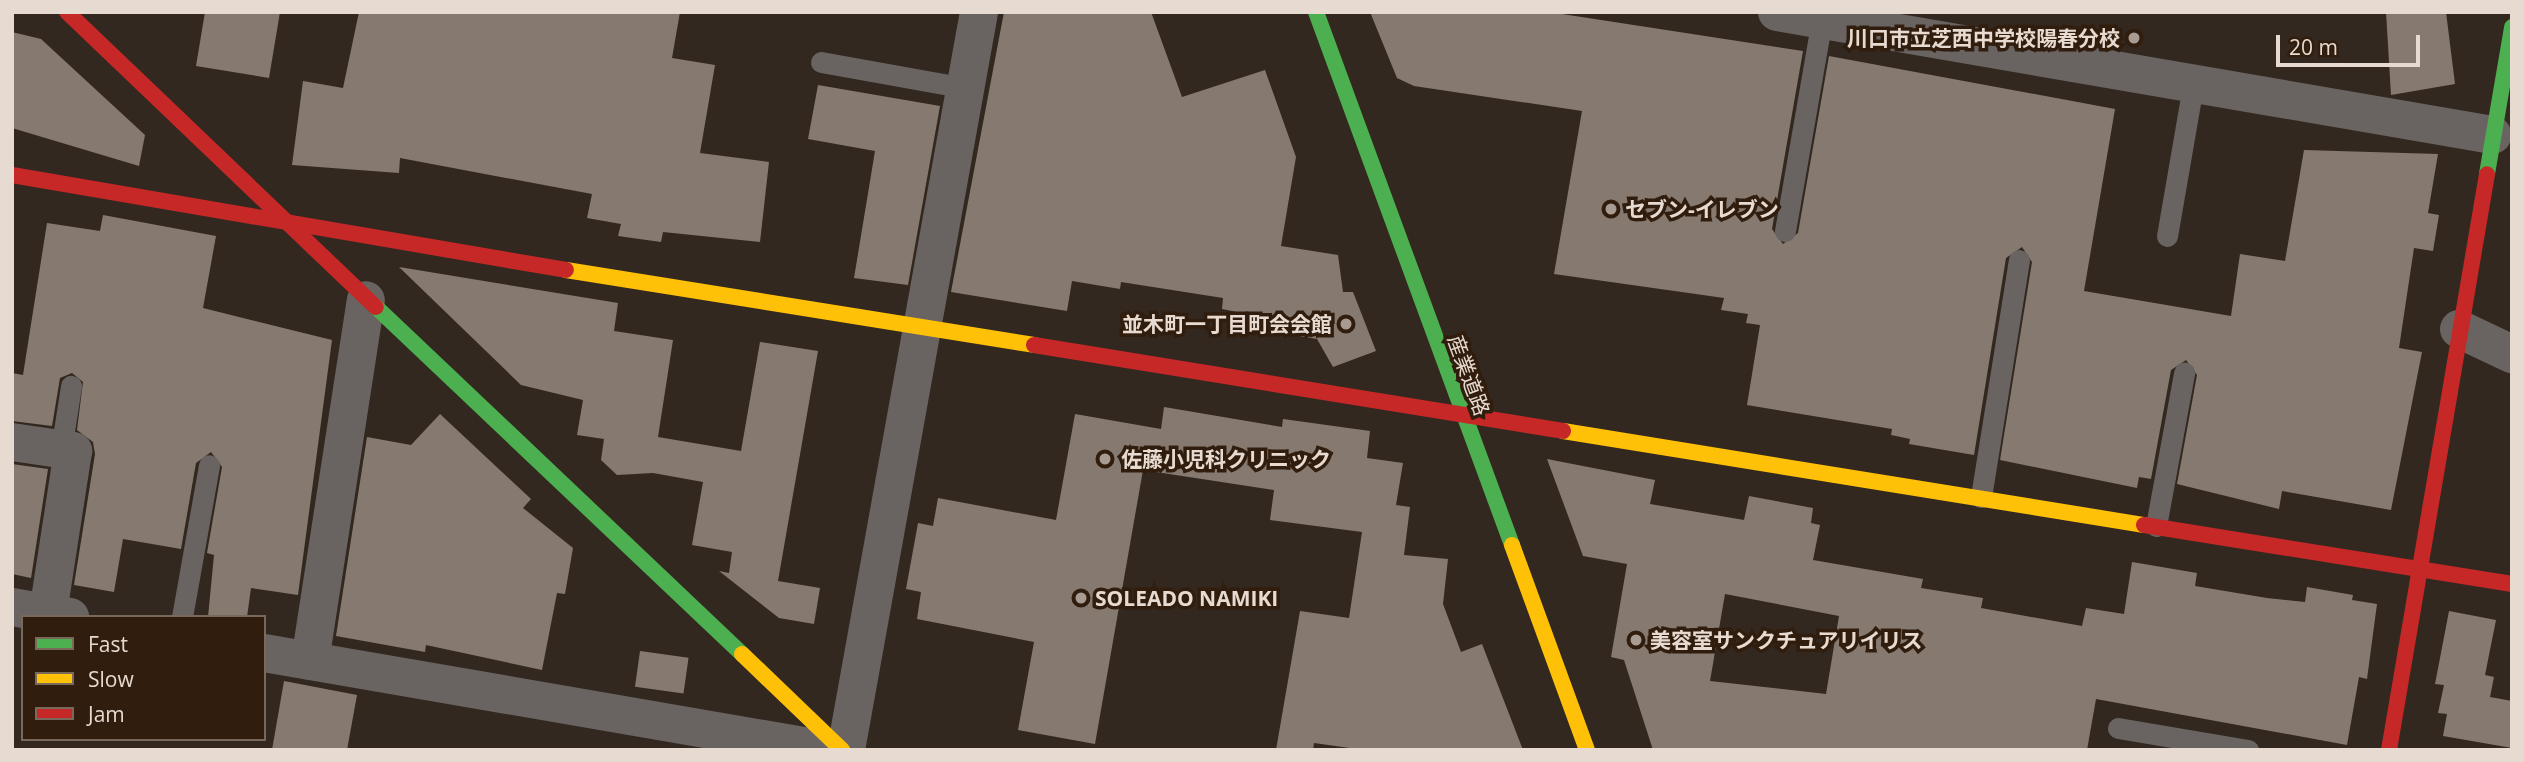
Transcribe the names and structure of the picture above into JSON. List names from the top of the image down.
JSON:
{
  "streets": {
    "street": ["産業道路"]
  },
  "places": [
    "川口市立芝西中学校陽春分校",
    "セブン-イレブン",
    "並木町一丁目町会会館",
    "佐藤小児科クリニック",
    "SOLEADO NAMIKI",
    "美容室サンクチュアリイリス"
  ],
  "legend": ["Fast", "Slow", "Jam"],
  "scale_bar": "20 m"
}
